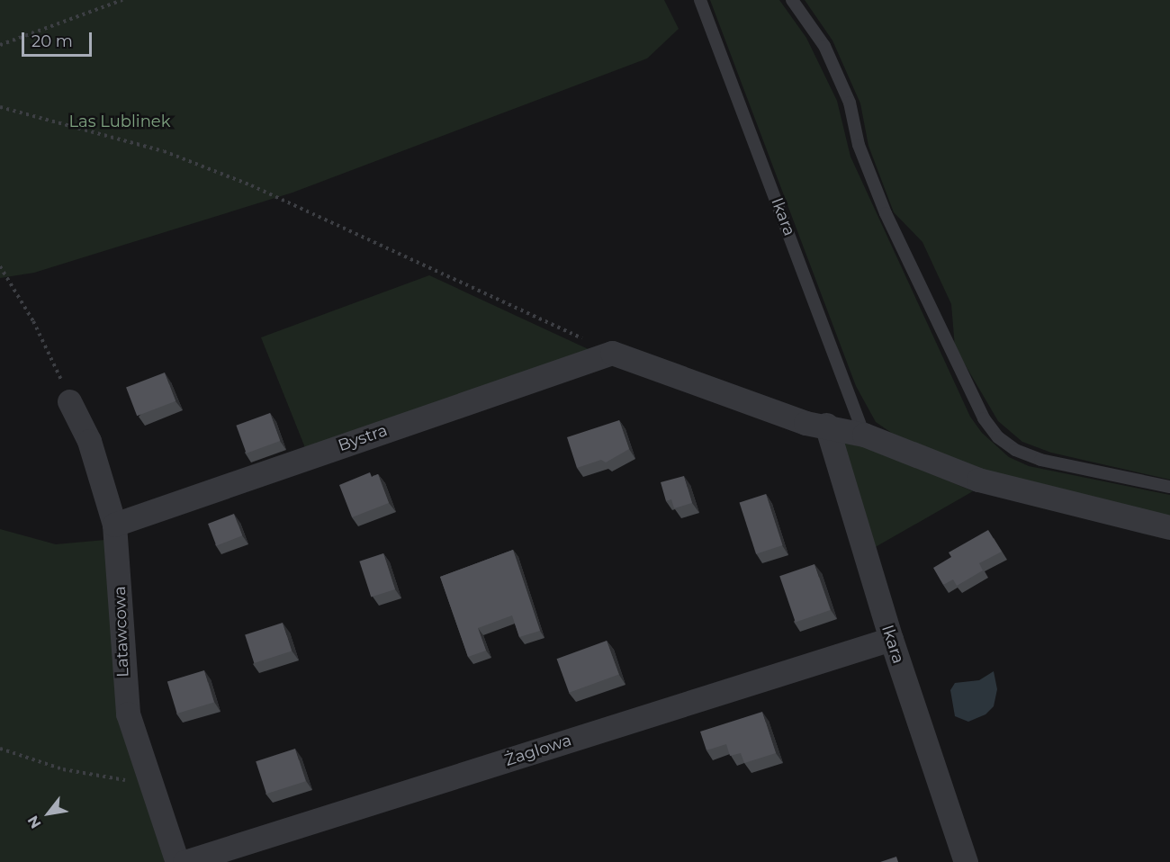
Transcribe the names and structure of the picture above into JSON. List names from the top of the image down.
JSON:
{
  "streets": {
    "street": [
      "Ikara",
      "Bystra",
      "Latawcowa",
      "Żaglowa"
    ]
  },
  "crossings": [
    ["Ikara", "Żaglowa"],
    ["Bystra", "Latawcowa"]
  ],
  "parks": ["Las Lublinek"],
  "scale_bar": "20 m",
  "north": "bottom left"
}
